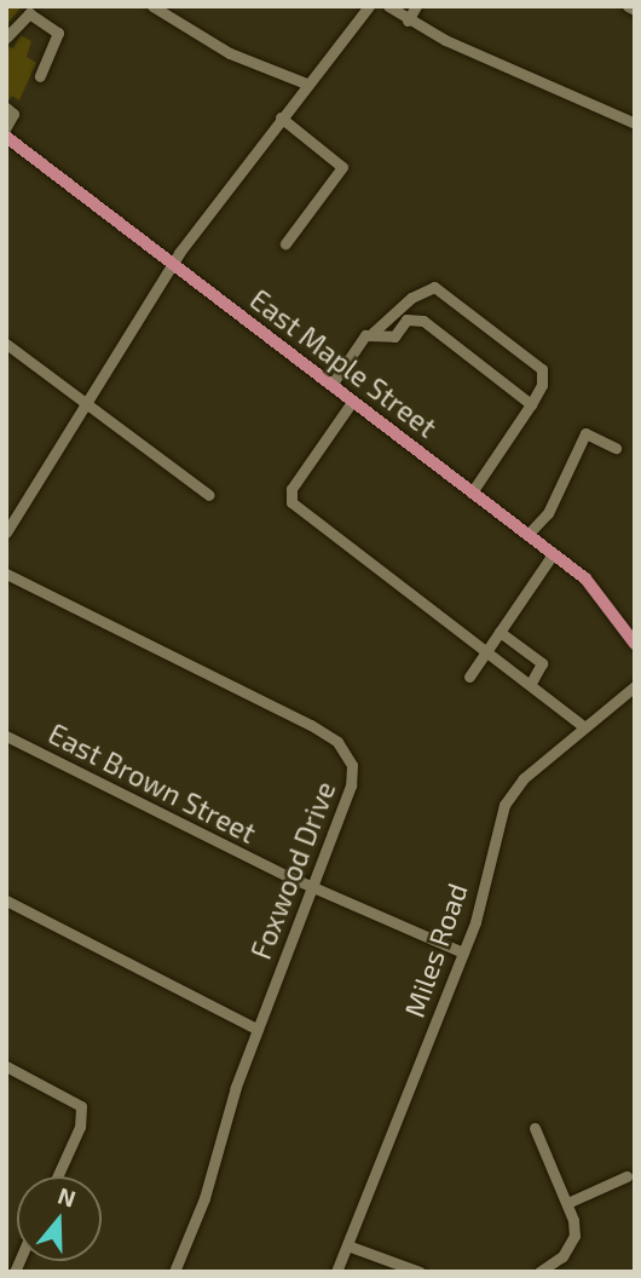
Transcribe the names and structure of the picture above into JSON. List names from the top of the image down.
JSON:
{
  "streets": {
    "main road": ["East Maple Street"],
    "street": ["East Brown Street", "Foxwood Drive", "Miles Road"]
  },
  "crossings": [
    ["East Brown Street", "Foxwood Drive"],
    ["East Brown Street", "Miles Road"]
  ],
  "north": "top"
}
